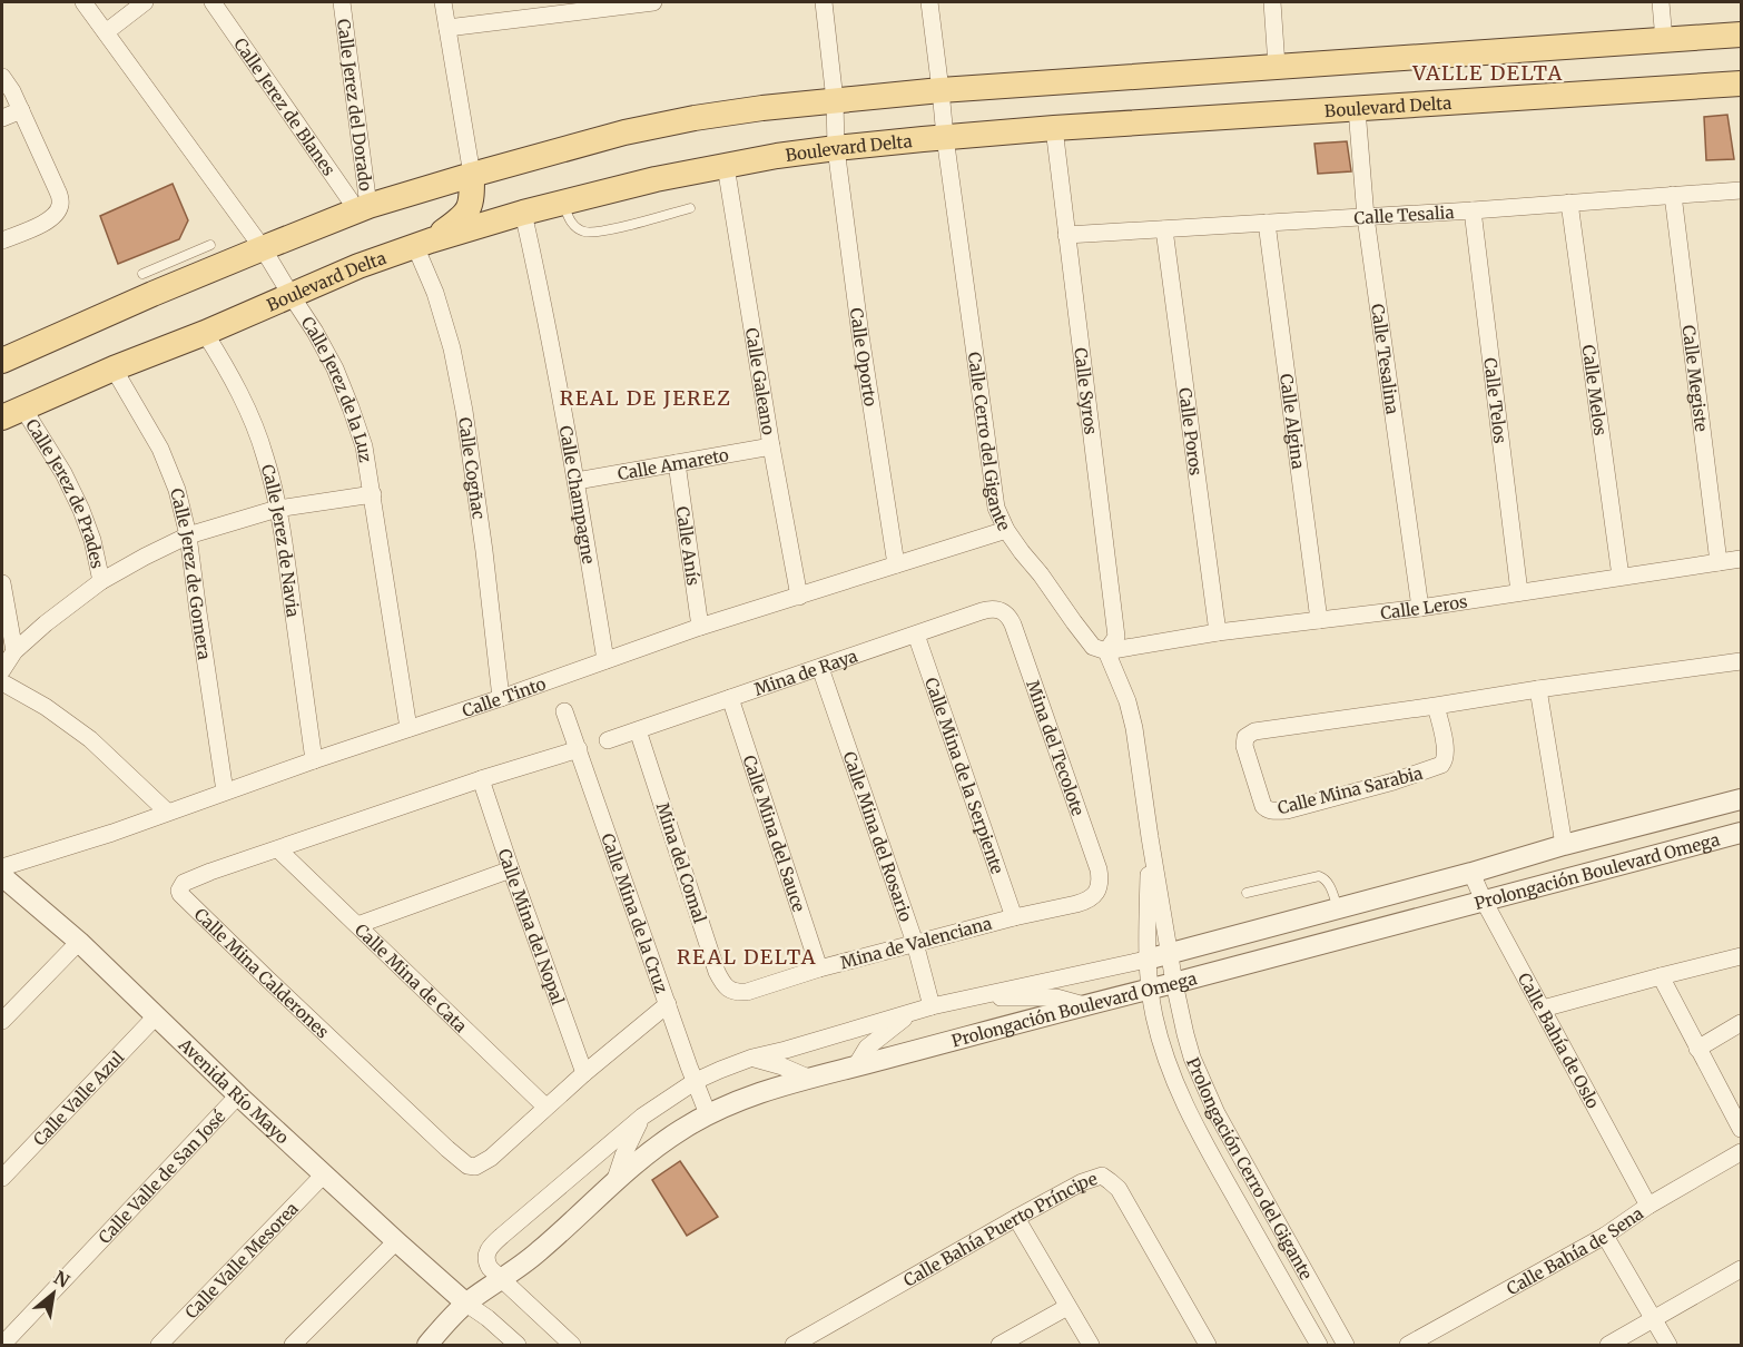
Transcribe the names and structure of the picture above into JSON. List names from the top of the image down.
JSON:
{
  "streets": {
    "main road": ["Boulevard Delta"],
    "street": [
      "Calle Jerez del Dorado",
      "Calle Jerez de Blanes",
      "Calle Tesalia",
      "Calle Oporto",
      "Calle Tesalina",
      "Calle Megiste",
      "Calle Galeano",
      "Calle Melos",
      "Calle Syros",
      "Calle Jerez de la Luz",
      "Calle Telos",
      "Calle Algina",
      "Calle Poros",
      "Calle Cerro del Gigante",
      "Calle Amareto",
      "Calle Cogñac",
      "Calle Jerez de Prades",
      "Calle Champagne",
      "Calle Jerez de Navia",
      "Calle Anís",
      "Calle Jerez de Gomera",
      "Calle Leros",
      "Mina de Raya",
      "Calle Tinto",
      "Mina del Tecolote",
      "Calle Mina de la Serpiente",
      "Calle Mina Sarabia",
      "Calle Mina del Sauce",
      "Calle Mina del Rosario",
      "Mina del Comal",
      "Prolongación Boulevard Omega",
      "Calle Mina de la Cruz",
      "Calle Mina del Nopal",
      "Mina de Valenciana",
      "Calle Mina Calderones",
      "Calle Mina de Cata",
      "Calle Bahía de Oslo",
      "Avenida Río Mayo",
      "Calle Valle Azul",
      "Prolongación Cerro del Gigante",
      "Calle Valle de San José",
      "Calle Bahía Puerto Príncipe",
      "Calle Bahía de Sena",
      "Calle Valle Mesorea"
    ]
  },
  "crossings": [
    ["Calle Jerez del Dorado", "Calle Jerez de Blanes"],
    ["Boulevard Delta", "Calle Oporto"],
    ["Boulevard Delta", "Calle Tesalina"],
    ["Boulevard Delta", "Calle Galeano"],
    ["Boulevard Delta", "Calle Syros"],
    ["Boulevard Delta", "Calle Jerez de la Luz"],
    ["Boulevard Delta", "Calle Cerro del Gigante"],
    ["Boulevard Delta", "Calle Cogñac"],
    ["Boulevard Delta", "Calle Jerez de Prades"],
    ["Boulevard Delta", "Calle Champagne"],
    ["Boulevard Delta", "Calle Jerez de Navia"],
    ["Boulevard Delta", "Calle Jerez de Gomera"],
    ["Calle Tesalia", "Calle Tesalina"],
    ["Calle Tesalia", "Calle Megiste"],
    ["Calle Tesalia", "Calle Melos"],
    ["Calle Tesalia", "Calle Syros"],
    ["Calle Tesalia", "Calle Telos"],
    ["Calle Tesalia", "Calle Algina"],
    ["Calle Tesalia", "Calle Poros"],
    ["Calle Oporto", "Calle Tinto"],
    ["Calle Tesalina", "Calle Leros"],
    ["Calle Megiste", "Calle Leros"],
    ["Calle Galeano", "Calle Amareto"],
    ["Calle Galeano", "Calle Tinto"],
    ["Calle Melos", "Calle Leros"],
    ["Calle Syros", "Calle Cerro del Gigante"],
    ["Calle Syros", "Calle Leros"],
    ["Calle Jerez de la Luz", "Calle Tinto"],
    ["Calle Telos", "Calle Leros"],
    ["Calle Algina", "Calle Leros"],
    ["Calle Poros", "Calle Leros"],
    ["Calle Cerro del Gigante", "Calle Leros"],
    ["Calle Cerro del Gigante", "Calle Tinto"],
    ["Calle Cerro del Gigante", "Prolongación Boulevard Omega"],
    ["Calle Cerro del Gigante", "Prolongación Cerro del Gigante"],
    ["Calle Amareto", "Calle Champagne"],
    ["Calle Amareto", "Calle Anís"],
    ["Calle Cogñac", "Calle Tinto"],
    ["Calle Champagne", "Calle Tinto"],
    ["Calle Jerez de Navia", "Calle Tinto"],
    ["Calle Anís", "Calle Tinto"],
    ["Calle Jerez de Gomera", "Calle Tinto"],
    ["Mina de Raya", "Mina del Tecolote"],
    ["Mina de Raya", "Calle Mina de la Serpiente"],
    ["Mina de Raya", "Calle Mina del Sauce"],
    ["Mina de Raya", "Calle Mina del Rosario"],
    ["Mina de Raya", "Mina del Comal"],
    ["Mina del Tecolote", "Mina de Valenciana"],
    ["Calle Mina de la Serpiente", "Mina de Valenciana"],
    ["Calle Mina del Sauce", "Mina de Valenciana"],
    ["Calle Mina del Rosario", "Prolongación Boulevard Omega"],
    ["Calle Mina del Rosario", "Mina de Valenciana"],
    ["Mina del Comal", "Mina de Valenciana"],
    ["Prolongación Boulevard Omega", "Calle Mina de la Cruz"],
    ["Prolongación Boulevard Omega", "Calle Bahía de Oslo"],
    ["Prolongación Boulevard Omega", "Avenida Río Mayo"],
    ["Prolongación Boulevard Omega", "Prolongación Cerro del Gigante"],
    ["Calle Mina de la Cruz", "Calle Mina Calderones"],
    ["Calle Mina del Nopal", "Calle Mina Calderones"],
    ["Calle Mina Calderones", "Calle Mina de Cata"],
    ["Calle Bahía de Oslo", "Calle Bahía de Sena"],
    ["Avenida Río Mayo", "Calle Valle Azul"],
    ["Avenida Río Mayo", "Calle Valle de San José"],
    ["Avenida Río Mayo", "Calle Valle Mesorea"]
  ],
  "districts": ["VALLE DELTA", "REAL DE JEREZ", "REAL DELTA"],
  "north": "top right"
}
